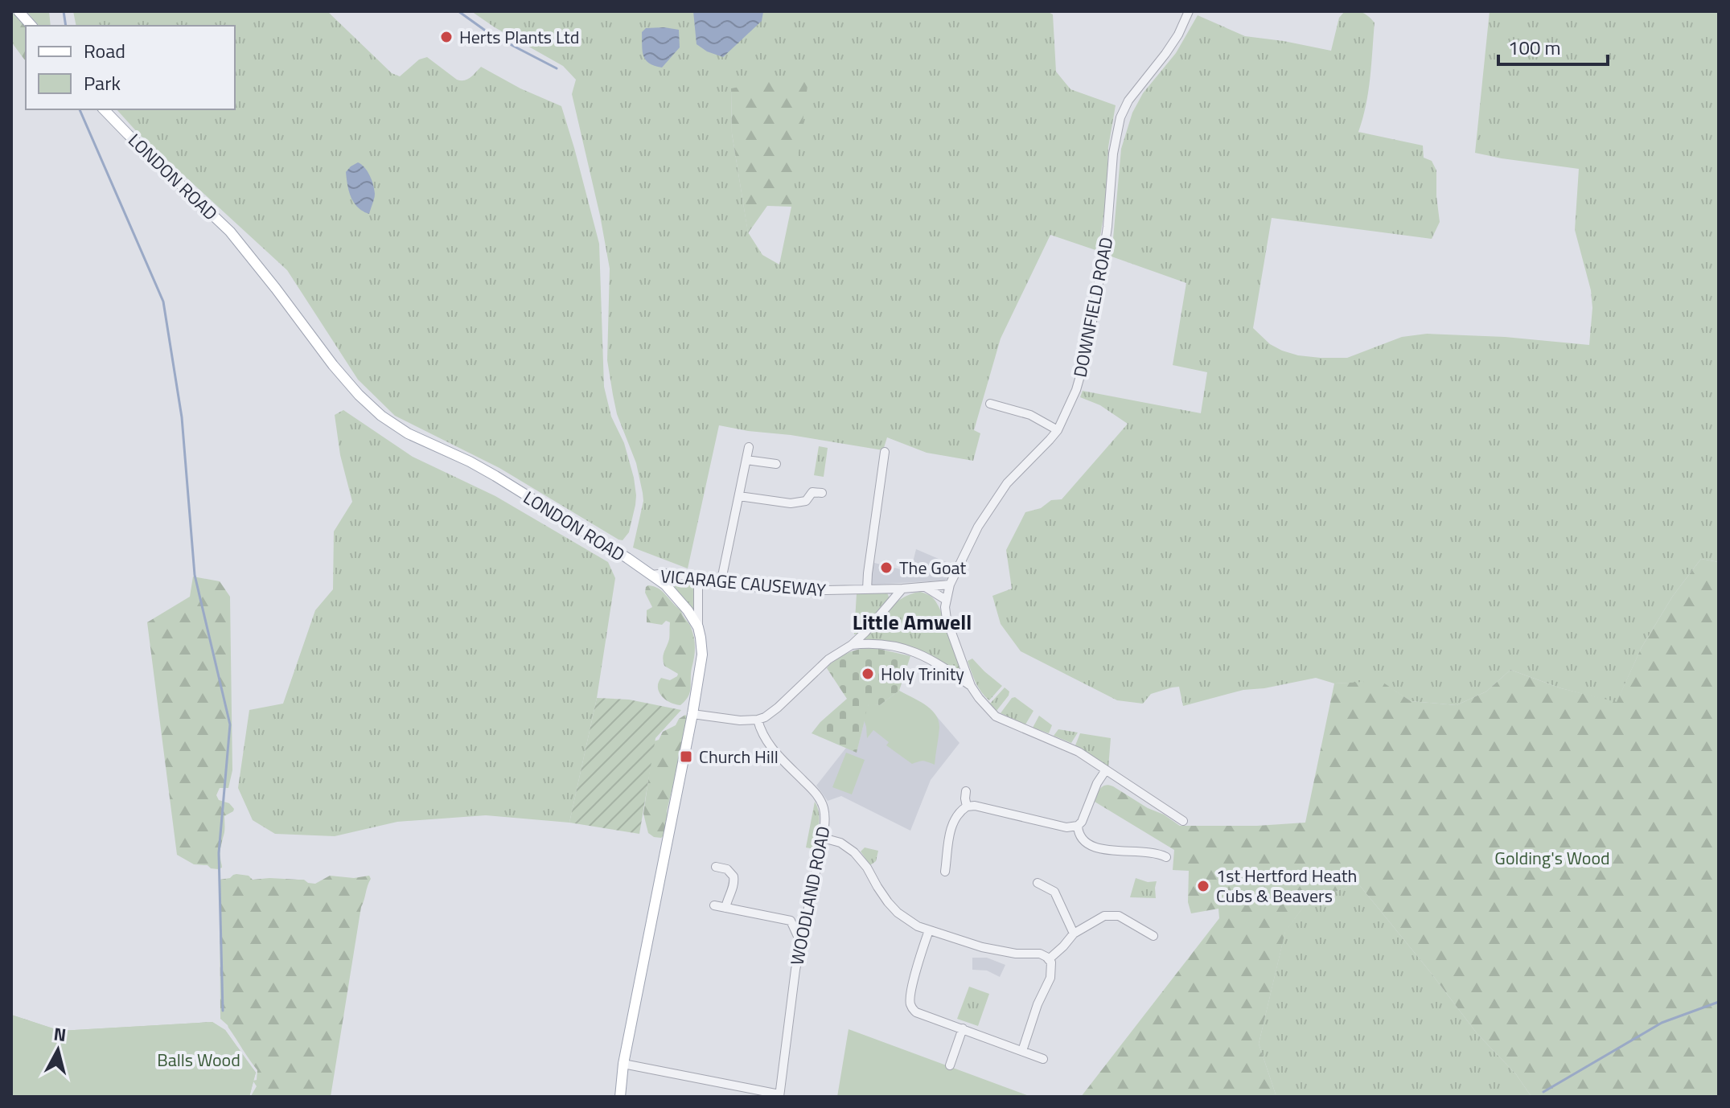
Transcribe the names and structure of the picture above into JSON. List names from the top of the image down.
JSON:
{
  "streets": {
    "main road": ["LONDON ROAD"],
    "street": ["DOWNFIELD ROAD", "VICARAGE CAUSEWAY", "WOODLAND ROAD"]
  },
  "crossings": [
    ["LONDON ROAD", "VICARAGE CAUSEWAY"],
    ["LONDON ROAD", "WOODLAND ROAD"],
    ["DOWNFIELD ROAD", "VICARAGE CAUSEWAY"]
  ],
  "districts": ["Little Amwell"],
  "parks": ["Golding's Wood", "Balls Wood"],
  "places": {
    "other": [
      "Herts Plants Ltd",
      "The Goat",
      "Holy Trinity",
      "1st Hertford Heath Cubs & Beavers"
    ],
    "transit": ["Church Hill"]
  },
  "legend": ["Road", "Park"],
  "scale_bar": "100 m",
  "north": "top"
}
